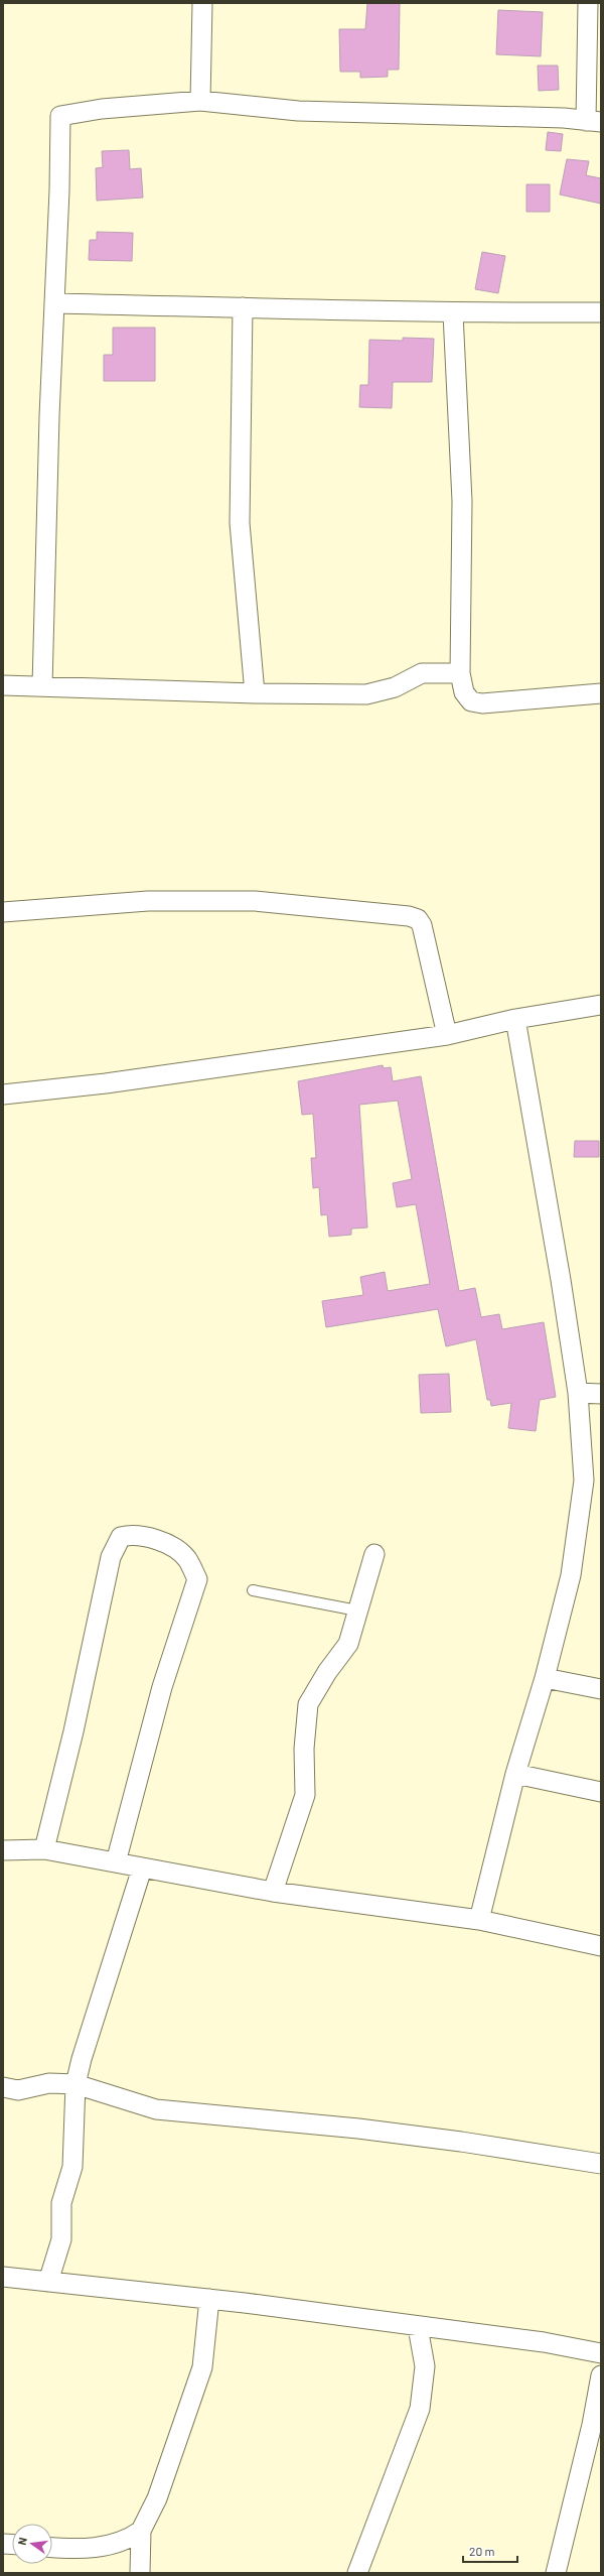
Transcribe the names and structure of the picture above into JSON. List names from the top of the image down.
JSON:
{
  "scale_bar": "20 m",
  "north": "left"
}
